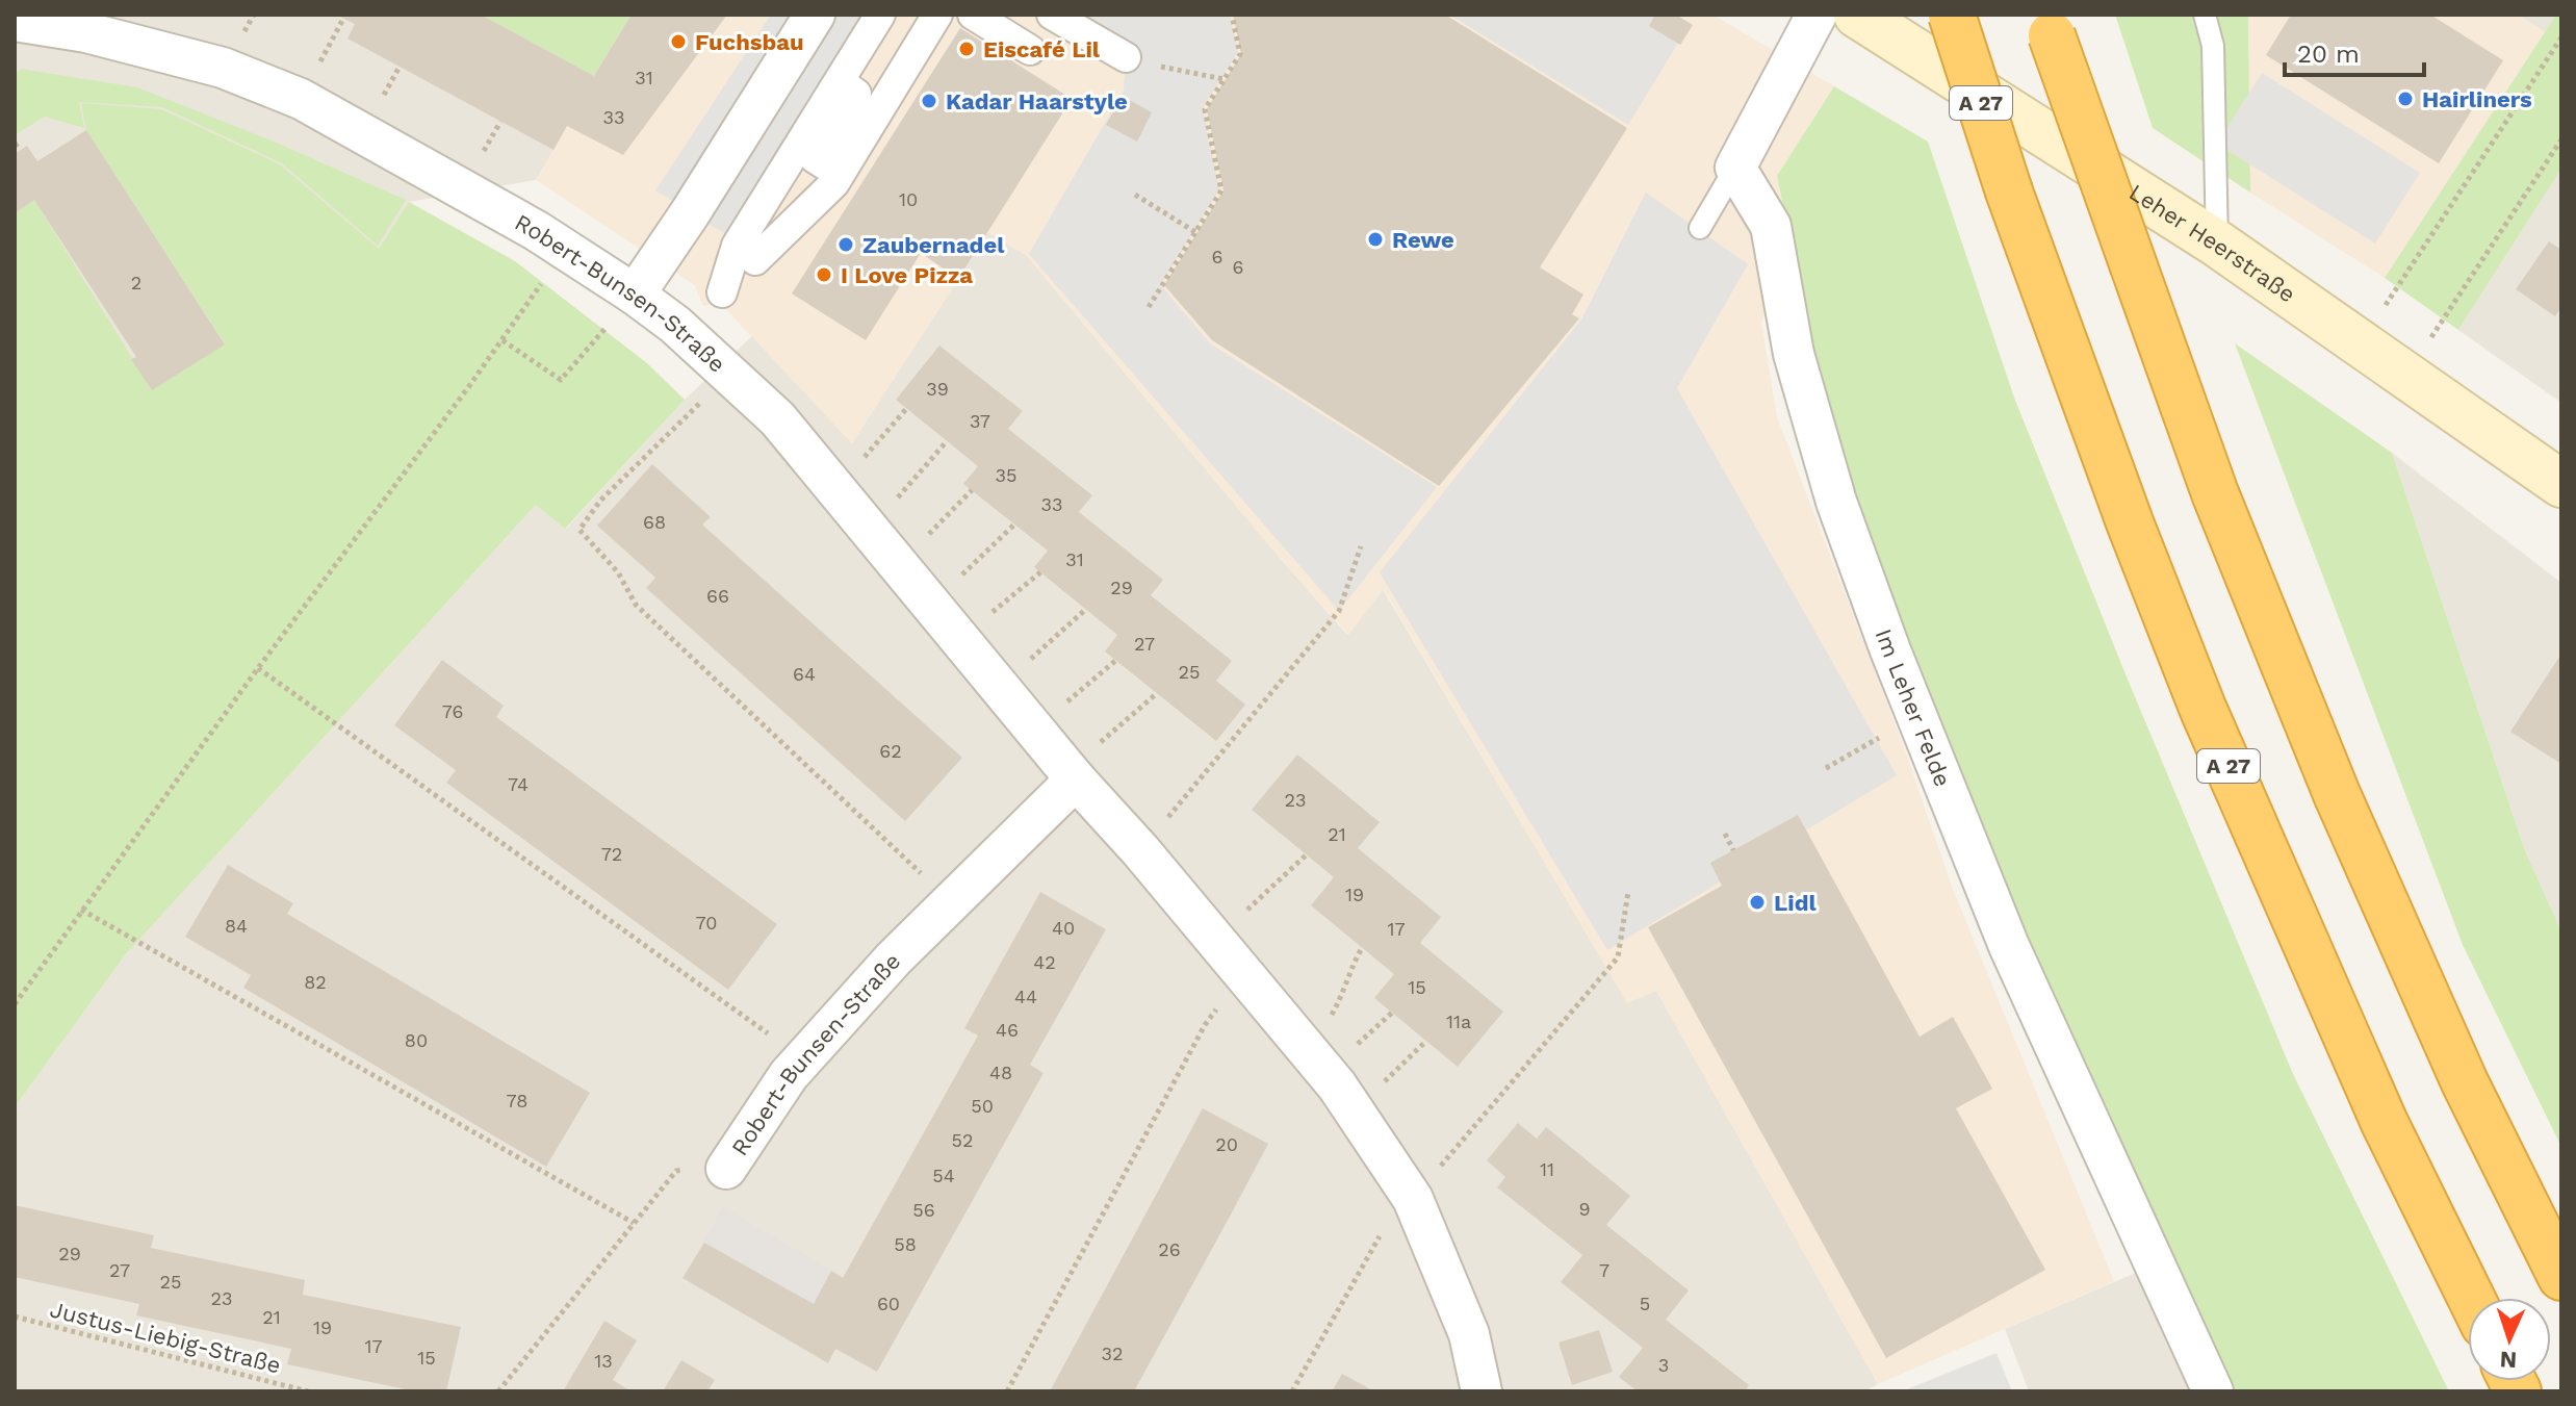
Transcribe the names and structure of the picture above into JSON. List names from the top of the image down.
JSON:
{
  "streets": {
    "highway": ["A 27"],
    "main road": ["Leher Heerstraße"],
    "street": ["Robert-Bunsen-Straße", "Im Leher Felde"],
    "path": ["Justus-Liebig-Straße"]
  },
  "places": [
    "Fuchsbau",
    "Eiscafé Lil",
    "Hairliners",
    "Kadar Haarstyle",
    "Rewe",
    "Zaubernadel",
    "I Love Pizza",
    "Lidl"
  ],
  "house_numbers": [
    "31",
    "33",
    "10",
    "6",
    "6",
    "2",
    "39",
    "37",
    "35",
    "33",
    "68",
    "31",
    "29",
    "66",
    "27",
    "25",
    "64",
    "76",
    "62",
    "74",
    "23",
    "21",
    "72",
    "19",
    "70",
    "84",
    "40",
    "17",
    "42",
    "82",
    "15",
    "44",
    "11a",
    "46",
    "80",
    "48",
    "78",
    "50",
    "52",
    "20",
    "11",
    "54",
    "9",
    "56",
    "58",
    "26",
    "29",
    "27",
    "7",
    "25",
    "23",
    "60",
    "5",
    "21",
    "19",
    "17",
    "32",
    "15",
    "13",
    "3"
  ],
  "scale_bar": "20 m",
  "north": "bottom"
}
